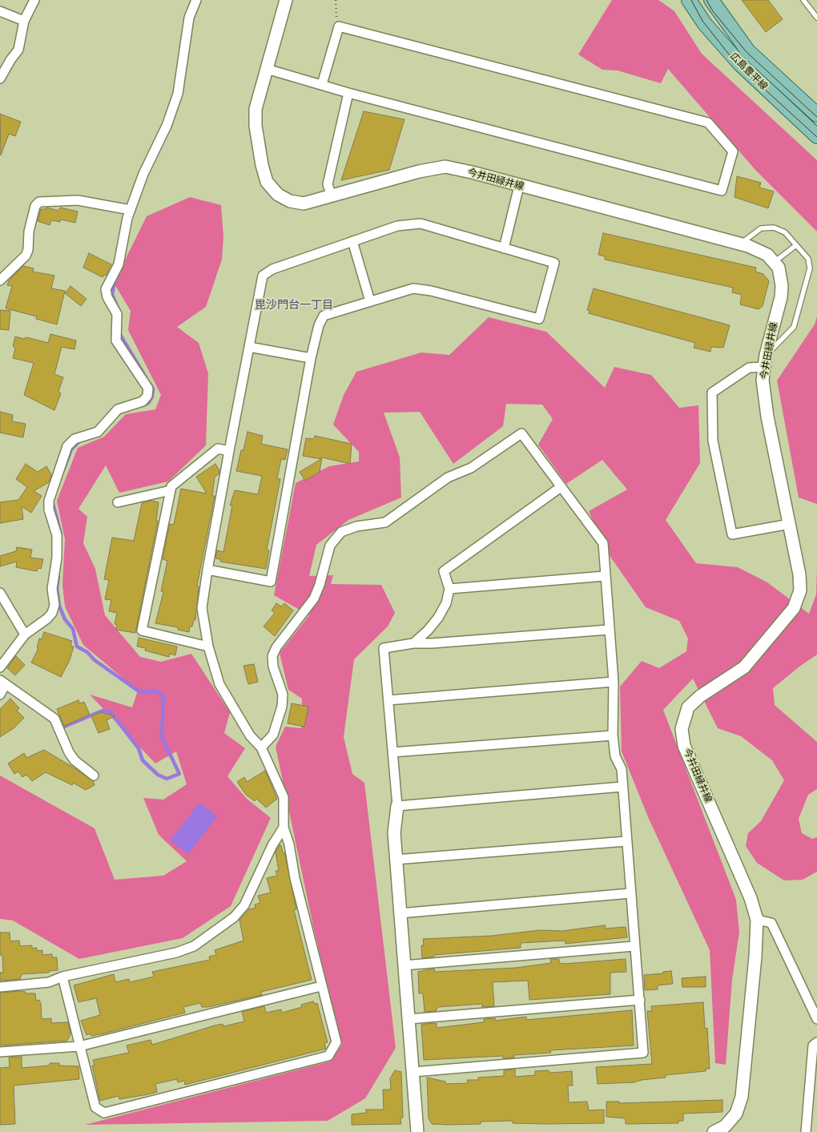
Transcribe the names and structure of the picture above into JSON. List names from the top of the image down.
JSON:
{
  "streets": {
    "main road": ["広島豊平線", "今井田緑井線"]
  },
  "districts": ["毘沙門台一丁目"]
}
